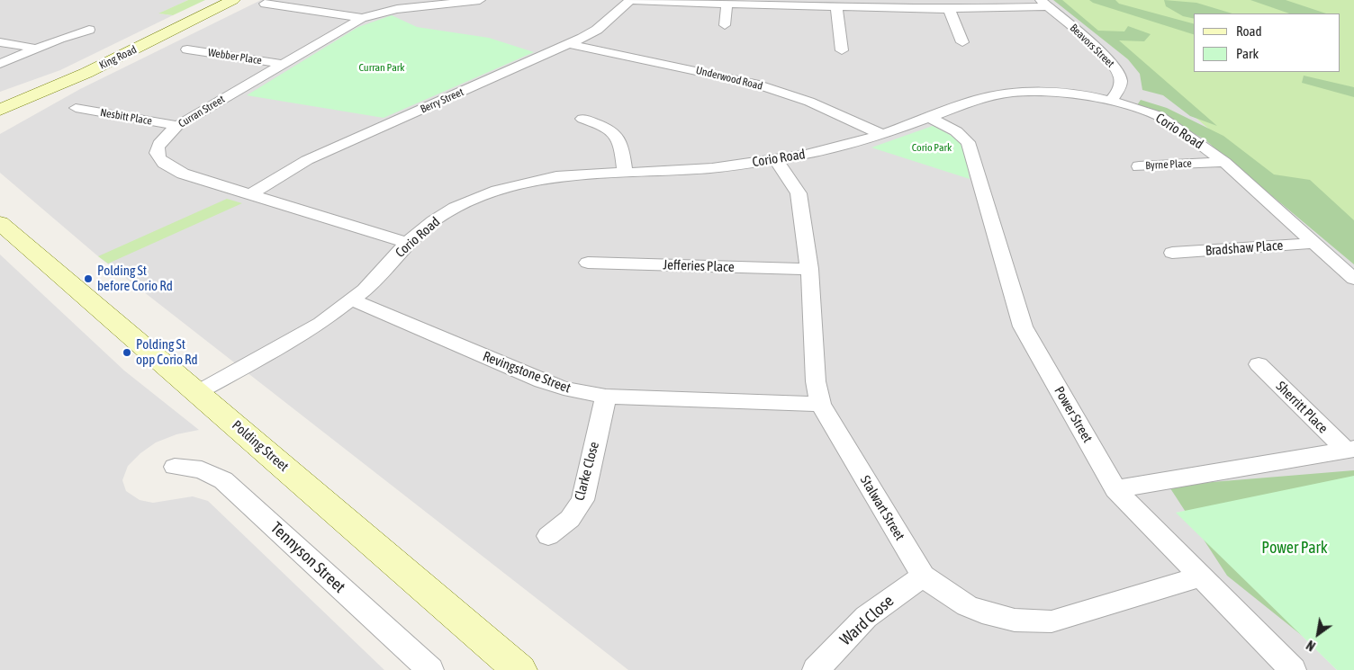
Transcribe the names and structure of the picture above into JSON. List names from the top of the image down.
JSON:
{
  "streets": {
    "main road": ["King Road", "Polding Street"],
    "street": [
      "Beavors Street",
      "Webber Place",
      "Underwood Road",
      "Berry Street",
      "Curran Street",
      "Nesbitt Place",
      "Corio Road",
      "Byrne Place",
      "Bradshaw Place",
      "Jefferies Place",
      "Revingstone Street",
      "Sherritt Place",
      "Power Street",
      "Clarke Close",
      "Stalwart Street",
      "Tennyson Street",
      "Ward Close"
    ]
  },
  "crossings": [
    ["Beavors Street", "Corio Road"],
    ["Webber Place", "Curran Street"],
    ["Underwood Road", "Berry Street"],
    ["Underwood Road", "Corio Road"],
    ["Berry Street", "Curran Street"],
    ["Curran Street", "Nesbitt Place"],
    ["Curran Street", "Corio Road"],
    ["Corio Road", "Byrne Place"],
    ["Corio Road", "Bradshaw Place"],
    ["Corio Road", "Revingstone Street"],
    ["Corio Road", "Power Street"],
    ["Corio Road", "Polding Street"],
    ["Corio Road", "Stalwart Street"],
    ["Jefferies Place", "Stalwart Street"],
    ["Revingstone Street", "Clarke Close"],
    ["Revingstone Street", "Stalwart Street"],
    ["Power Street", "Stalwart Street"],
    ["Stalwart Street", "Ward Close"]
  ],
  "parks": ["Curran Park", "Corio Park", "Power Park"],
  "places": ["Polding St before Corio Rd", "Polding St opp Corio Rd"],
  "legend": ["Road", "Park"],
  "north": "bottom left"
}
